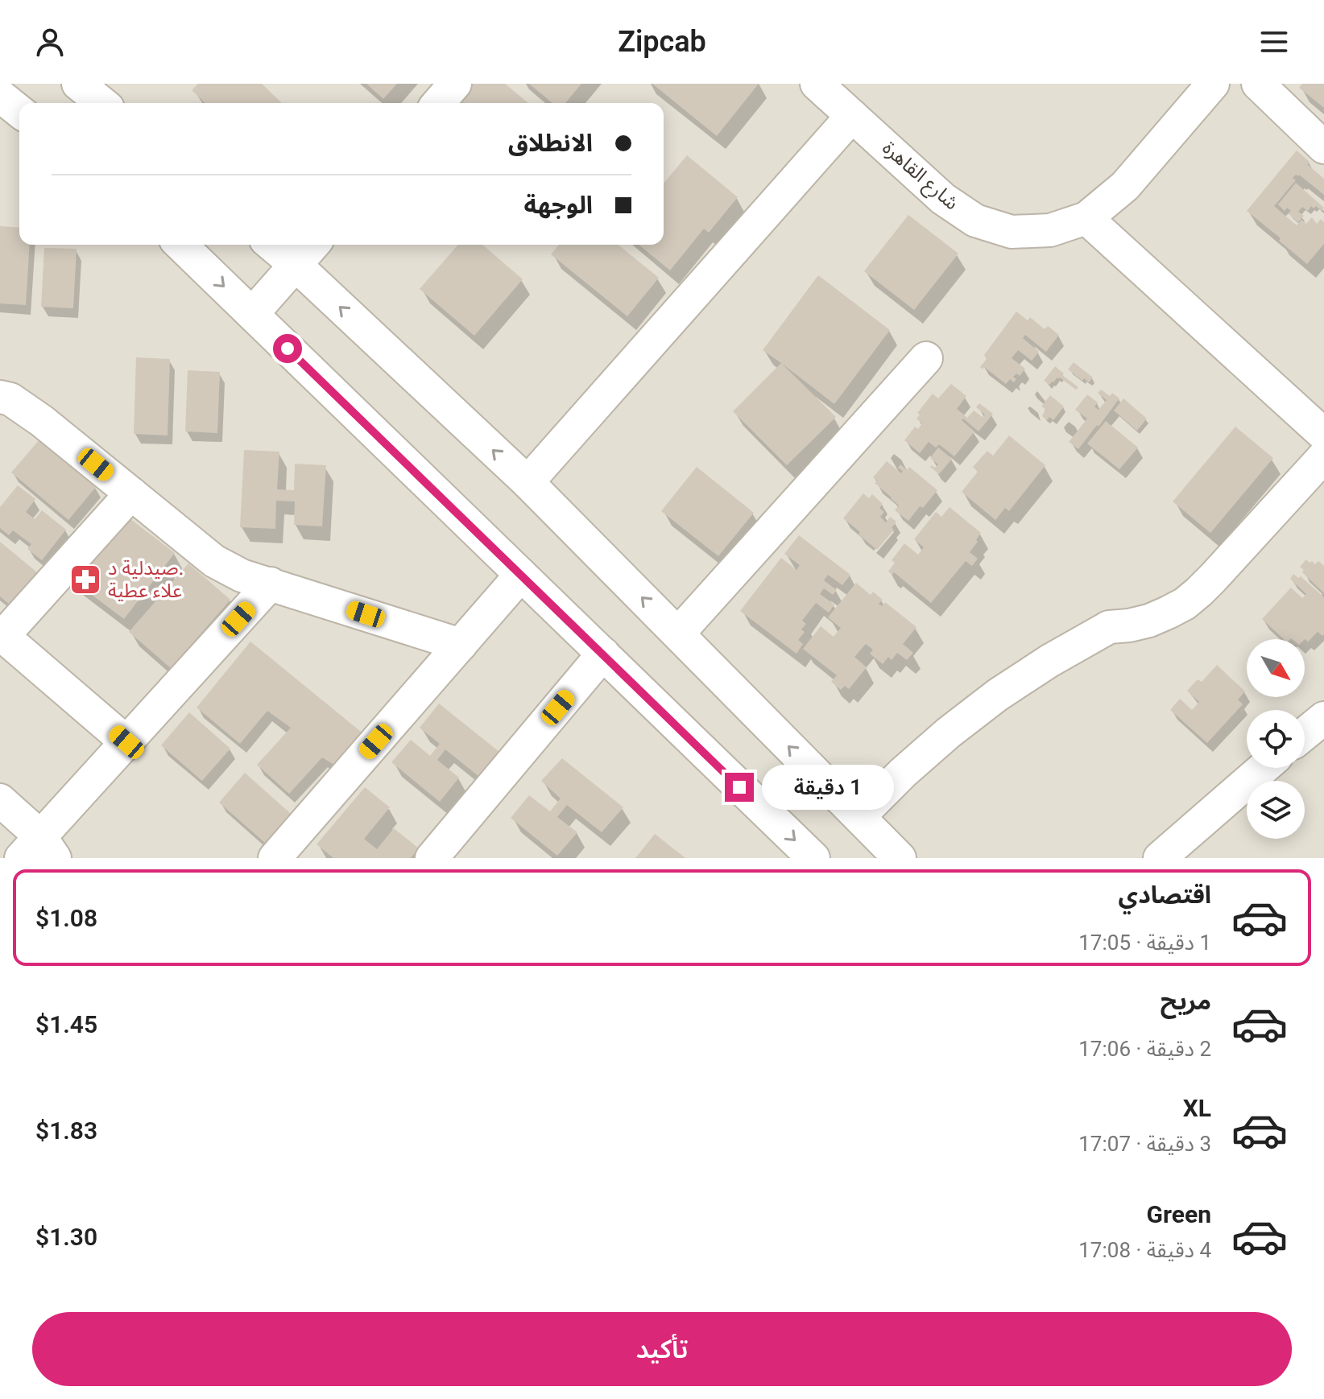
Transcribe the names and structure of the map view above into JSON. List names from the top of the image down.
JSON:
{
  "streets": {
    "street": ["شارع القاهرة"]
  },
  "places": {
    "pharmacy": ["صيدلية د. علاء عطية"]
  },
  "north": "bottom right",
  "page": {
    "header": "Zipcab",
    "banner": ["الانطلاق", "الوجهة"],
    "bubble": "1 دقيقة",
    "list": [
      {
        "name": "اقتصادي",
        "note": "1 دقيقة · 17:05",
        "value": "$1.08"
      },
      {
        "name": "مريح",
        "note": "2 دقيقة · 17:06",
        "value": "$1.45"
      },
      {
        "name": "XL",
        "note": "3 دقيقة · 17:07",
        "value": "$1.83"
      },
      {
        "name": "Green",
        "note": "4 دقيقة · 17:08",
        "value": "$1.30"
      }
    ],
    "buttons": "تأكيد"
  }
}
